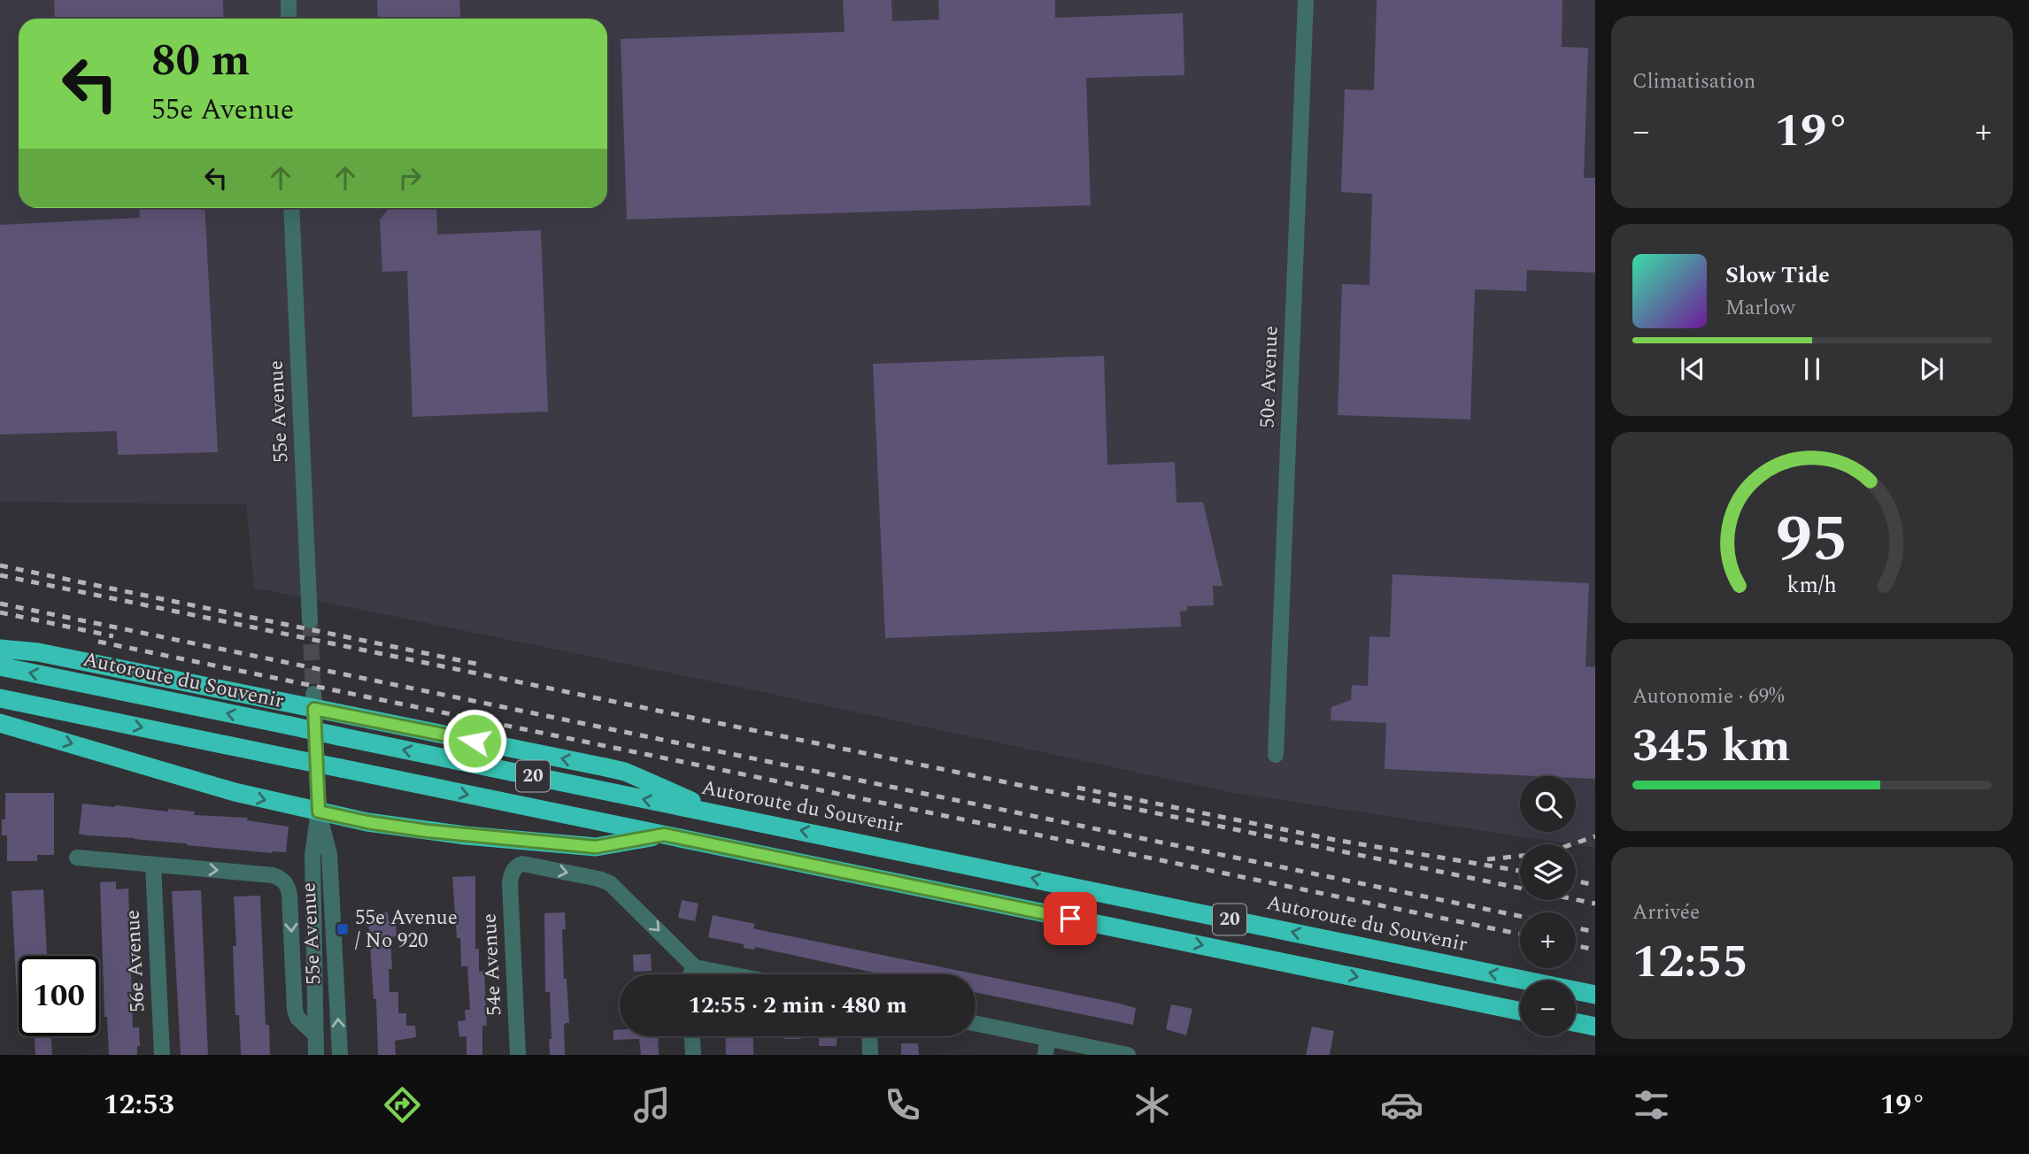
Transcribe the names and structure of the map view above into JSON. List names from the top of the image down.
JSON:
{
  "streets": {
    "highway": ["Autoroute du Souvenir", "20"],
    "street": [
      "50e Avenue",
      "55e Avenue",
      "56e Avenue",
      "54e Avenue"
    ]
  },
  "crossings": [
    ["55e Avenue", "56e Avenue"]
  ],
  "places": {
    "transit": ["55e Avenue / No 920"]
  },
  "page": {
    "tile": [
      "Climatisation",
      ["Autonomie · 69%", "345 km"],
      ["Arrivée", "12:55"]
    ],
    "turn": ["80 m", "55e Avenue"],
    "heat": ["−", "19°", "+"],
    "song": ["Slow Tide", "Marlow"],
    "map_buttons": ["+", "−"],
    "limit": "100",
    "trip": "12:55 · 2 min · 480 m",
    "tabs": ["12:53", "19°"],
    "gauge": ["95", "km/h"]
  }
}
